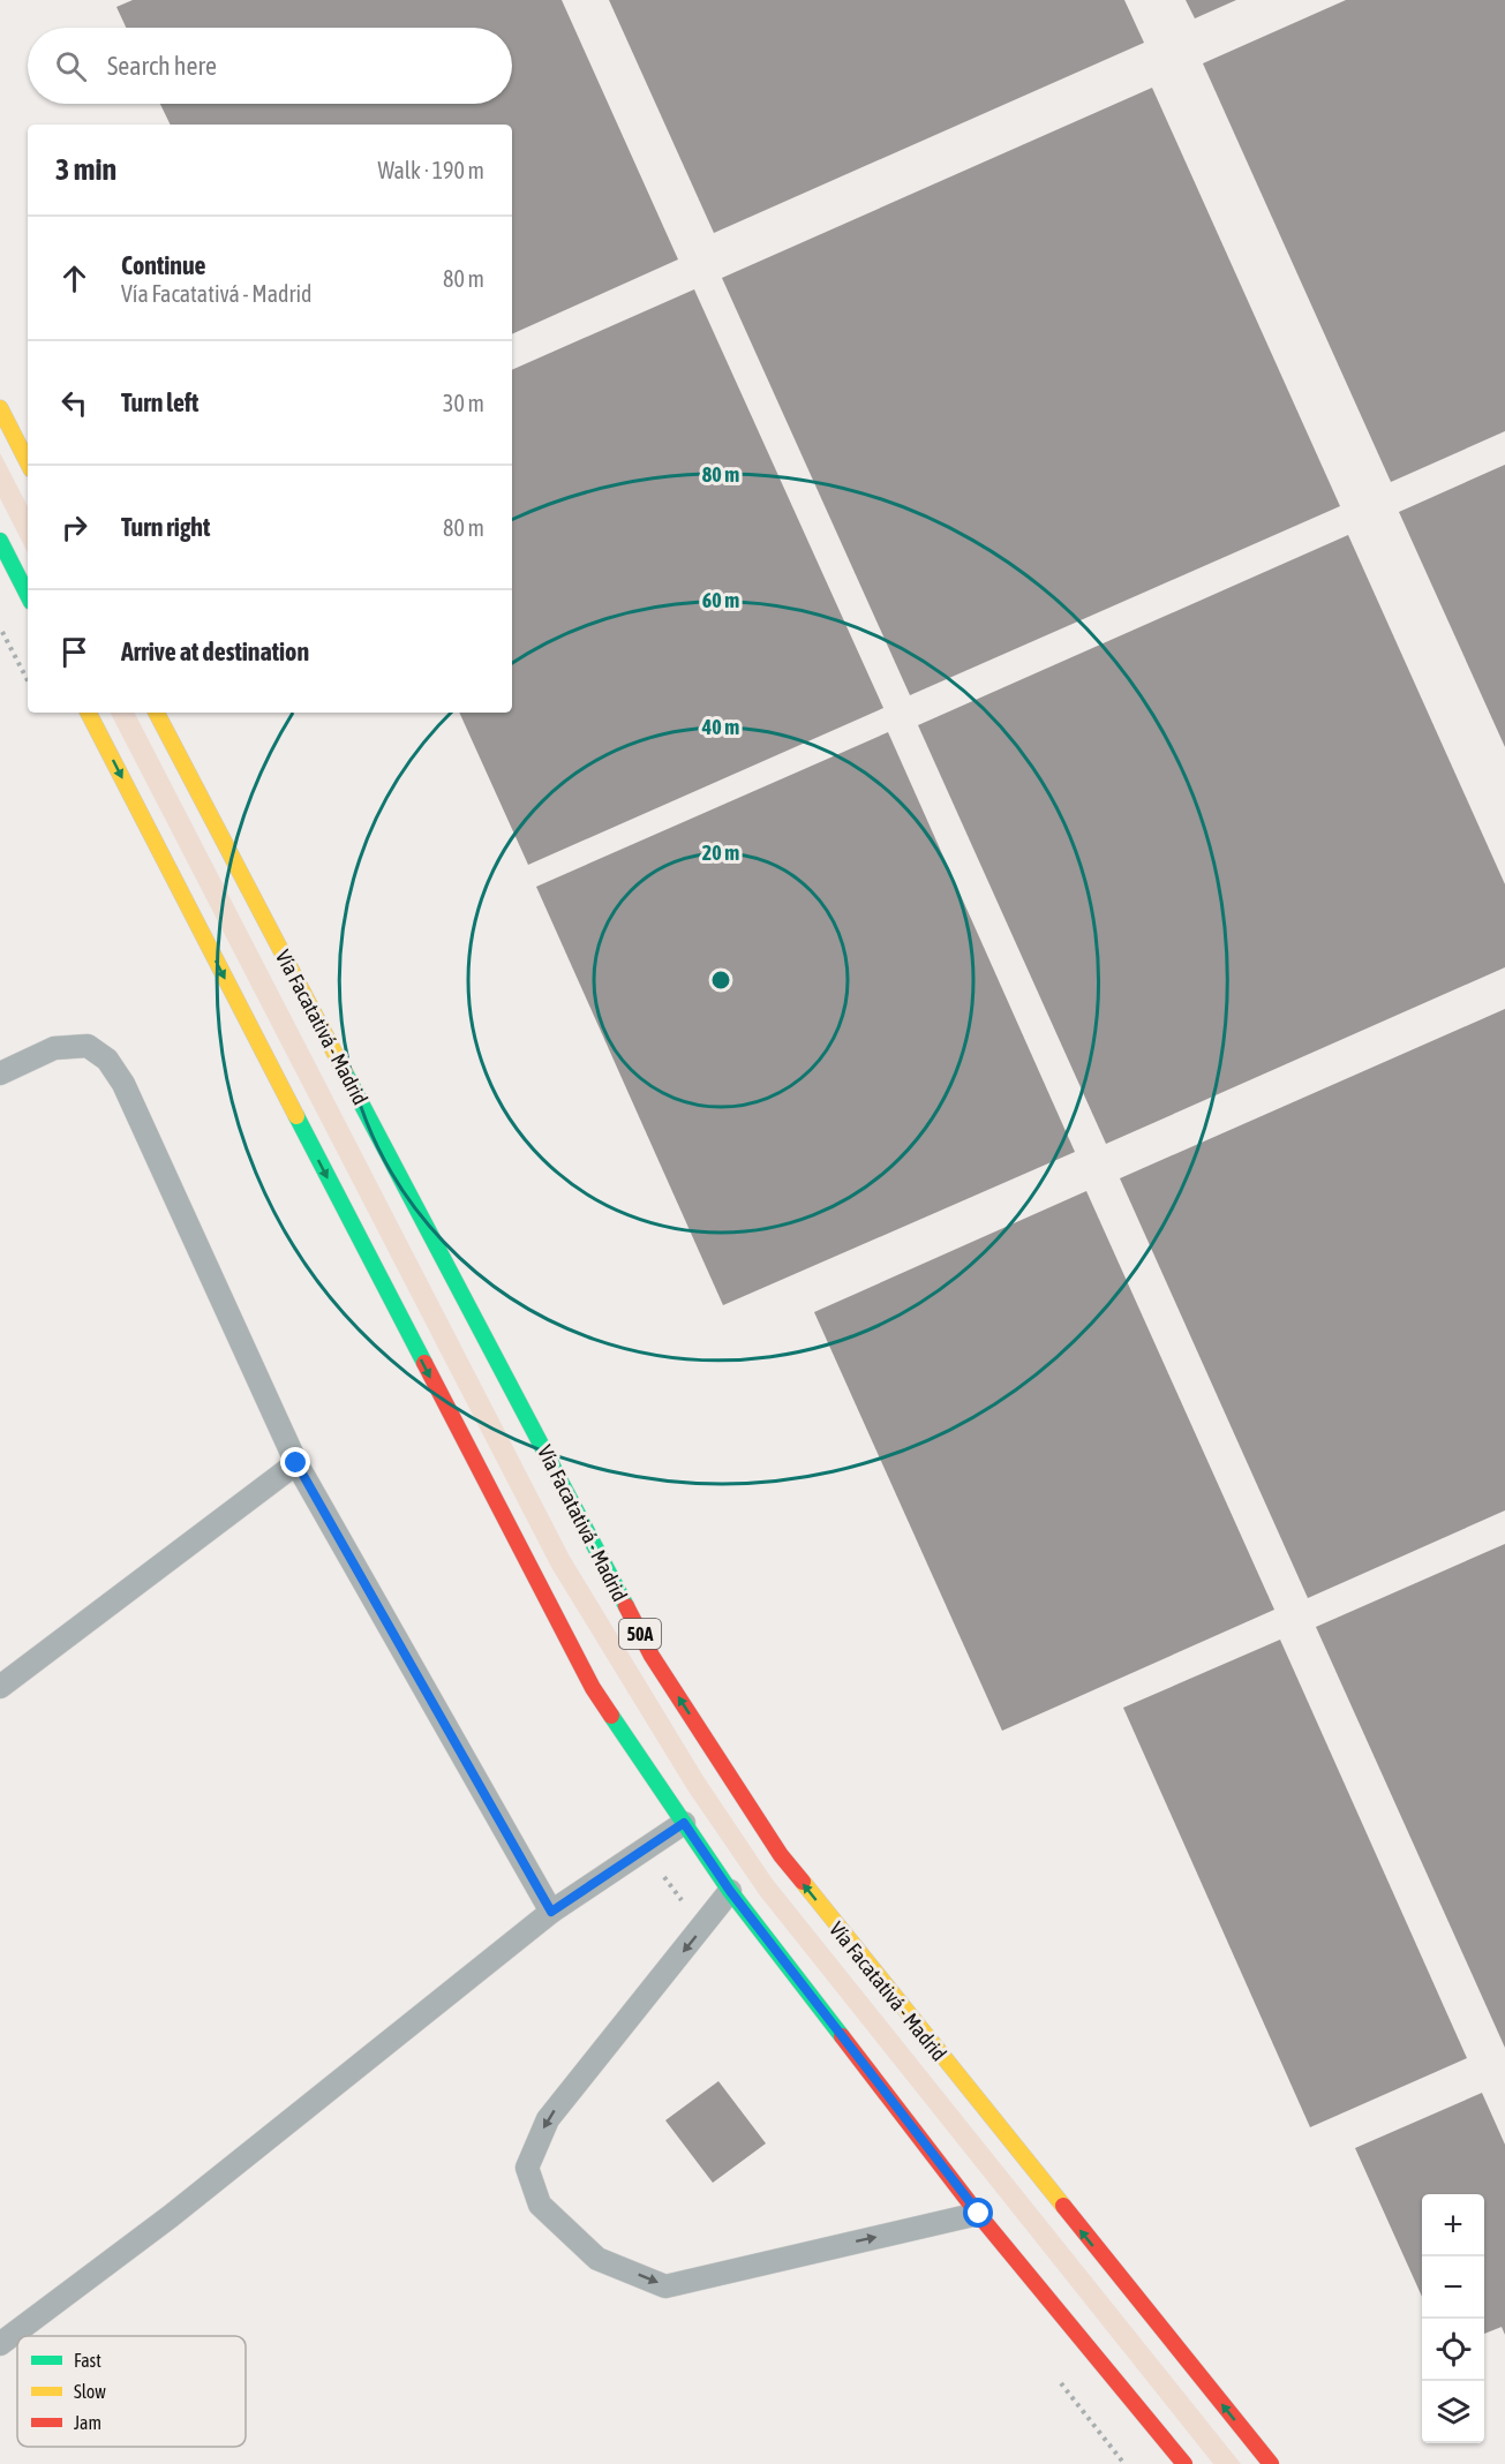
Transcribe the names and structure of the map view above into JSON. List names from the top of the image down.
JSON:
{
  "streets": {
    "main road": ["Vía Facatativá - Madrid", "50A"]
  },
  "legend": ["Fast", "Slow", "Jam"],
  "page": {
    "search": "Search here",
    "heading": ["3 min", "Walk · 190 m"],
    "list": [
      ["Continue", "Vía Facatativá - Madrid", "80 m"],
      ["Turn left", "30 m"],
      ["Turn right", "80 m"],
      "Arrive at destination"
    ],
    "map_buttons": ["+", "−"]
  },
  "rings": [
    "80 m",
    "60 m",
    "40 m",
    "20 m"
  ]
}
